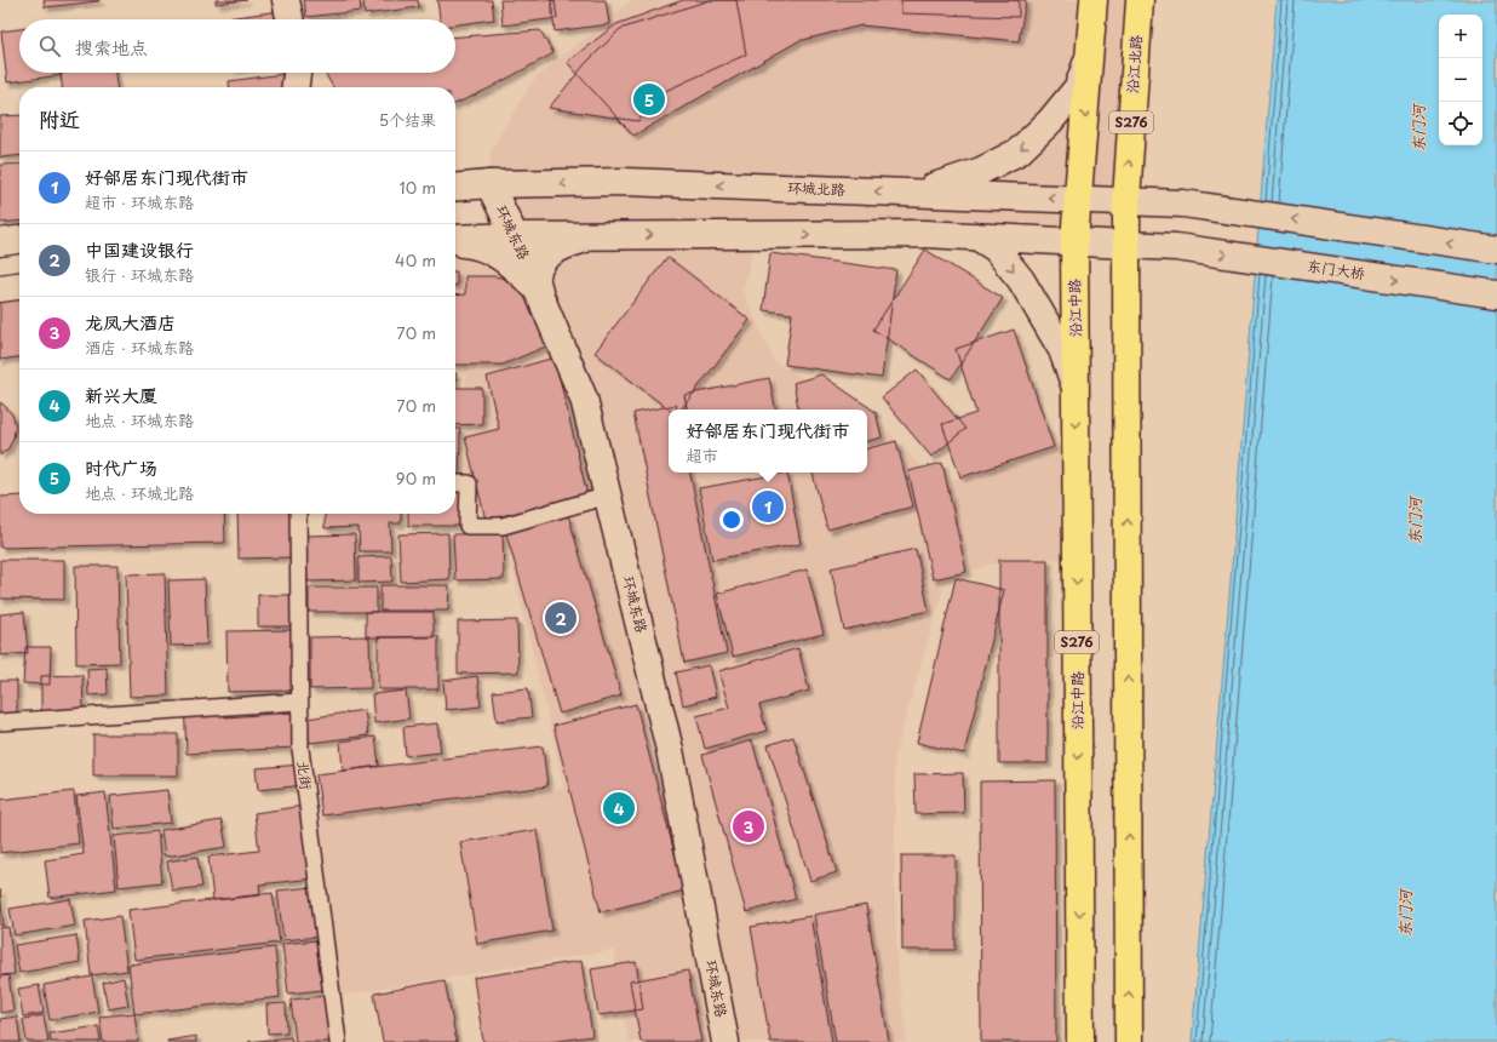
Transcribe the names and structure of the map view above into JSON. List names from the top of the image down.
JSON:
{
  "streets": {
    "main road": ["沿江北路", "S276", "沿江中路"],
    "street": ["环城北路", "环城东路", "东门大桥"],
    "lane": ["北街"]
  },
  "crossings": [
    ["沿江北路", "S276"],
    ["沿江北路", "环城北路"],
    ["沿江北路", "东门大桥"],
    ["S276", "环城北路"],
    ["S276", "东门大桥"],
    ["S276", "沿江中路"],
    ["环城北路", "环城东路"]
  ],
  "one_way": ["东门大桥"],
  "water": ["东门河"],
  "page": {
    "map_buttons": ["+", "−"],
    "search": "搜索地点",
    "pins": [
      "5",
      "1",
      "2",
      "4",
      "3"
    ],
    "heading": ["附近", "5个结果"],
    "list": [
      {
        "mark": "1",
        "name": "好邻居东门现代街市",
        "note": "超市 · 环城东路",
        "value": "10 m"
      },
      {
        "mark": "2",
        "name": "中国建设银行",
        "note": "银行 · 环城东路",
        "value": "40 m"
      },
      {
        "mark": "3",
        "name": "龙凤大酒店",
        "note": "酒店 · 环城东路",
        "value": "70 m"
      },
      {
        "mark": "4",
        "name": "新兴大厦",
        "note": "地点 · 环城东路",
        "value": "70 m"
      },
      {
        "mark": "5",
        "name": "时代广场",
        "note": "地点 · 环城北路",
        "value": "90 m"
      }
    ],
    "popup": ["好邻居东门现代街市", "超市"]
  }
}
